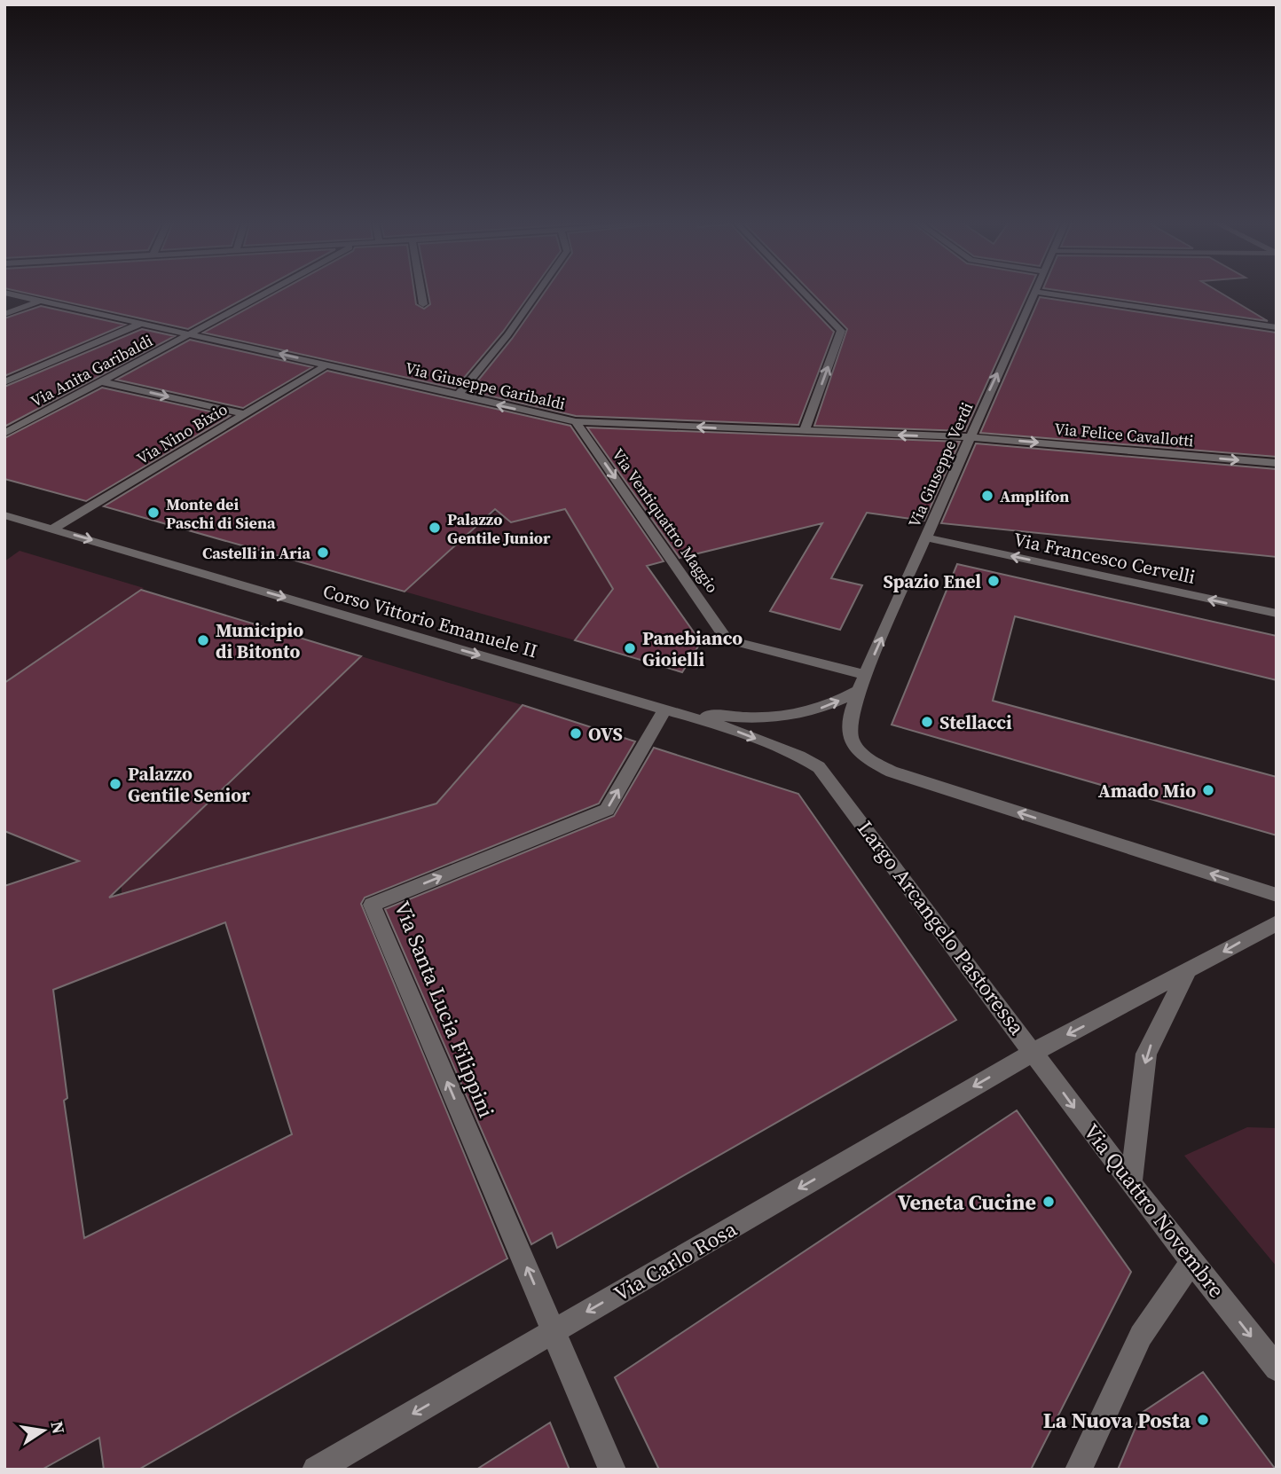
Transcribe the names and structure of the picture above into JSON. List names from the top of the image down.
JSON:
{
  "streets": {
    "street": [
      "Via Anita Garibaldi",
      "Via Giuseppe Garibaldi",
      "Via Nino Bixio",
      "Via Felice Cavallotti",
      "Via Giuseppe Verdi",
      "Via Ventiquattro Maggio",
      "Via Francesco Cervelli",
      "Corso Vittorio Emanuele II",
      "Largo Arcangelo Pastoressa",
      "Via Santa Lucia Filippini",
      "Via Quattro Novembre",
      "Via Carlo Rosa"
    ]
  },
  "crossings": [
    ["Via Anita Garibaldi", "Via Giuseppe Garibaldi"],
    ["Via Giuseppe Garibaldi", "Via Nino Bixio"],
    ["Via Giuseppe Garibaldi", "Via Felice Cavallotti"],
    ["Via Giuseppe Garibaldi", "Via Giuseppe Verdi"],
    ["Via Giuseppe Garibaldi", "Via Ventiquattro Maggio"],
    ["Via Nino Bixio", "Corso Vittorio Emanuele II"],
    ["Via Felice Cavallotti", "Via Giuseppe Verdi"],
    ["Via Giuseppe Verdi", "Via Ventiquattro Maggio"],
    ["Via Giuseppe Verdi", "Via Francesco Cervelli"],
    ["Corso Vittorio Emanuele II", "Largo Arcangelo Pastoressa"],
    ["Corso Vittorio Emanuele II", "Via Santa Lucia Filippini"],
    ["Largo Arcangelo Pastoressa", "Via Quattro Novembre"],
    ["Largo Arcangelo Pastoressa", "Via Carlo Rosa"],
    ["Via Santa Lucia Filippini", "Via Carlo Rosa"],
    ["Via Quattro Novembre", "Via Carlo Rosa"]
  ],
  "one_way": [
    "Via Giuseppe Garibaldi",
    "Via Felice Cavallotti",
    "Via Ventiquattro Maggio",
    "Via Francesco Cervelli",
    "Corso Vittorio Emanuele II",
    "Largo Arcangelo Pastoressa",
    "Via Quattro Novembre",
    "Via Carlo Rosa"
  ],
  "places": [
    "Amplifon",
    "Monte dei Paschi di Siena",
    "Palazzo Gentile Junior",
    "Castelli in Aria",
    "Spazio Enel",
    "Municipio di Bitonto",
    "Panebianco Gioielli",
    "Stellacci",
    "OVS",
    "Palazzo Gentile Senior",
    "Amado Mio",
    "Veneta Cucine",
    "La Nuova Posta"
  ],
  "north": "right"
}
